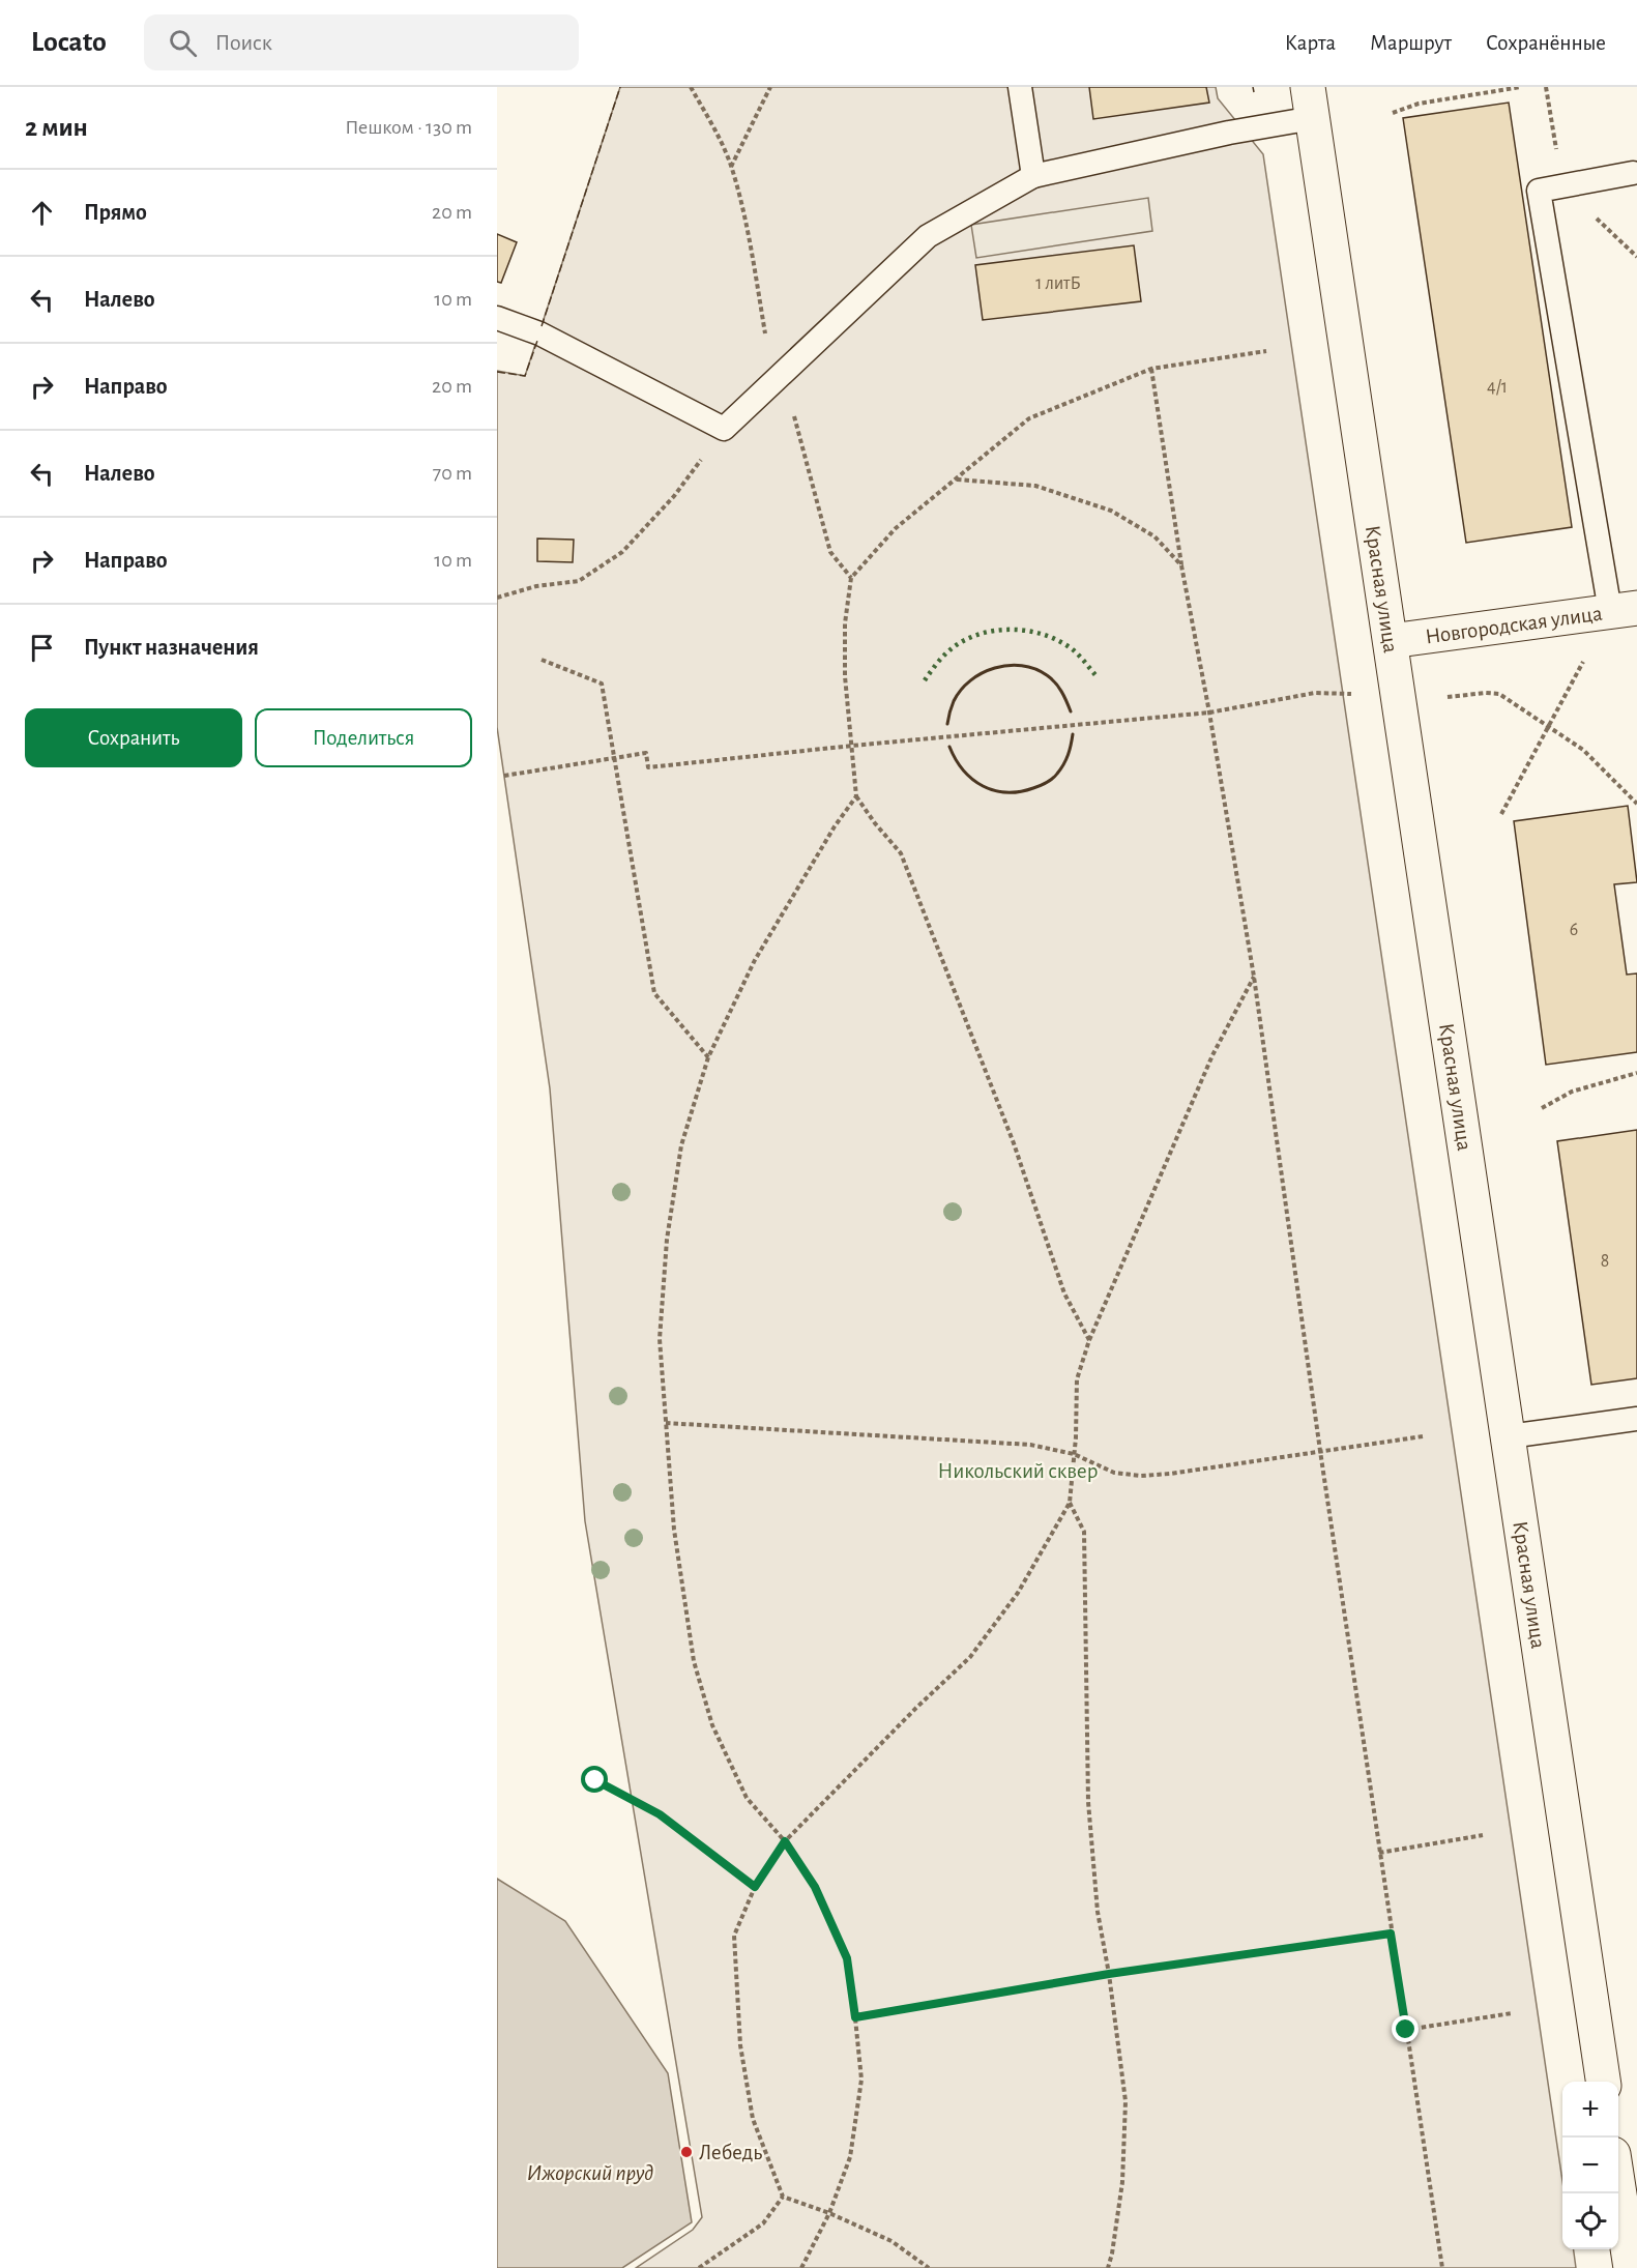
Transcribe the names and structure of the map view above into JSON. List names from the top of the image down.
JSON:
{
  "streets": {
    "main road": ["Красная улица", "Новгородская улица"]
  },
  "crossings": [
    ["Красная улица", "Новгородская улица"]
  ],
  "water": ["Ижорский пруд"],
  "parks": ["Никольский сквер"],
  "places": ["Лебедь"],
  "house_numbers": [
    "1 литБ",
    "4/1",
    "6",
    "8"
  ],
  "page": {
    "header": "Locato",
    "search": "Поиск",
    "nav": ["Карта", "Маршрут", "Сохранённые"],
    "heading": ["2 мин", "Пешком · 130 m"],
    "list": [
      ["Прямо", "20 m"],
      ["Налево", "10 m"],
      ["Направо", "20 m"],
      ["Налево", "70 m"],
      ["Направо", "10 m"],
      "Пункт назначения"
    ],
    "buttons": ["Сохранить", "Поделиться"],
    "map_buttons": ["+", "−"]
  }
}
